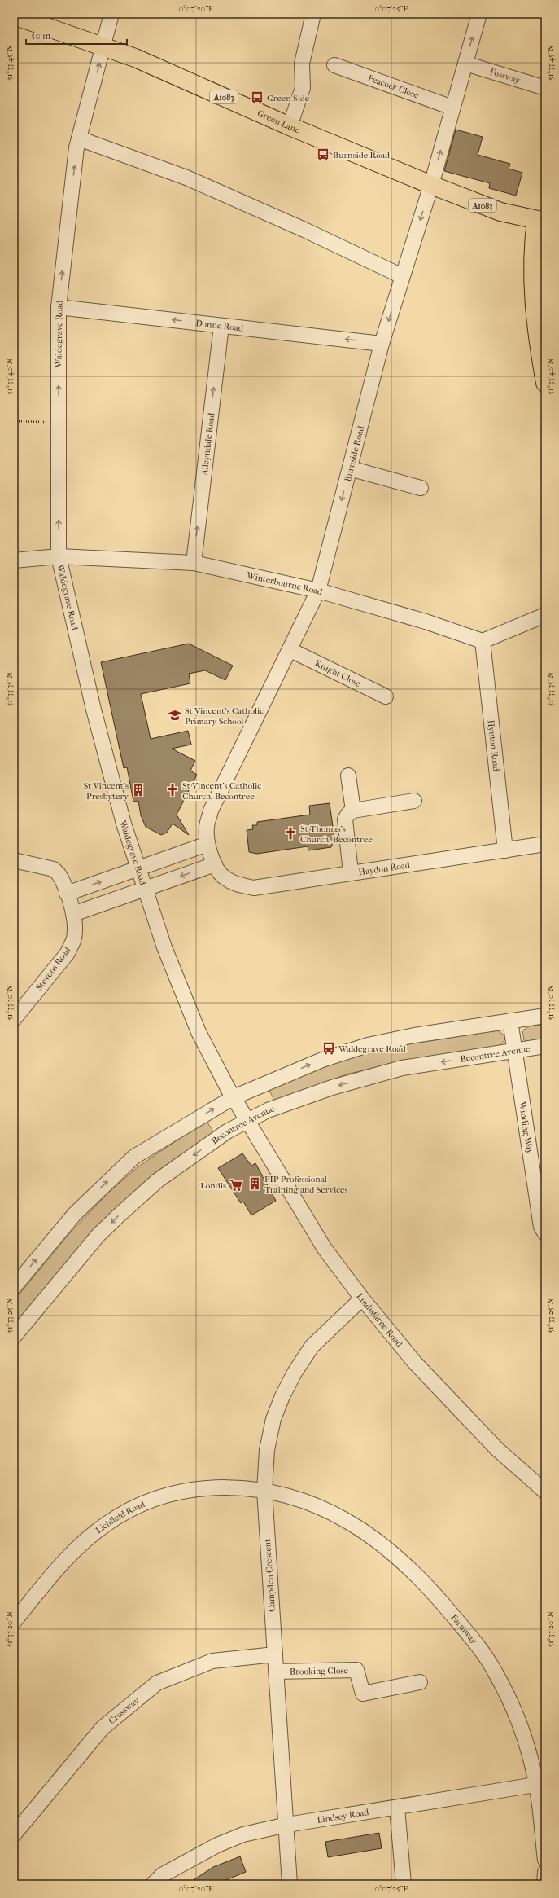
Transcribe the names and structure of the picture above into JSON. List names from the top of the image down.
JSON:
{
  "streets": {
    "main road": ["A1083", "Green Lane"],
    "street": [
      "Fossway",
      "Peacock Close",
      "Donne Road",
      "Waldegrave Road",
      "Alleyndale Road",
      "Burnside Road",
      "Winterbourne Road",
      "Knight Close",
      "Hynton Road",
      "Haydon Road",
      "Stevens Road",
      "Becontree Avenue",
      "Winding Way",
      "Lindisfarne Road",
      "Lichfield Road",
      "Campden Crescent",
      "Farmway",
      "Brooking Close",
      "Crossway",
      "Lindsey Road"
    ]
  },
  "crossings": [
    ["Fossway", "Burnside Road"],
    ["Peacock Close", "Burnside Road"],
    ["Green Lane", "Waldegrave Road"],
    ["Green Lane", "Burnside Road"],
    ["Donne Road", "Waldegrave Road"],
    ["Donne Road", "Alleyndale Road"],
    ["Donne Road", "Burnside Road"],
    ["Waldegrave Road", "Winterbourne Road"],
    ["Waldegrave Road", "Becontree Avenue"],
    ["Waldegrave Road", "Lindisfarne Road"],
    ["Alleyndale Road", "Winterbourne Road"],
    ["Burnside Road", "Winterbourne Road"],
    ["Burnside Road", "Knight Close"],
    ["Burnside Road", "Haydon Road"],
    ["Winterbourne Road", "Hynton Road"],
    ["Hynton Road", "Haydon Road"],
    ["Becontree Avenue", "Winding Way"],
    ["Becontree Avenue", "Lindisfarne Road"],
    ["Lindisfarne Road", "Campden Crescent"],
    ["Lichfield Road", "Campden Crescent"],
    ["Lichfield Road", "Farmway"],
    ["Campden Crescent", "Farmway"],
    ["Campden Crescent", "Brooking Close"],
    ["Campden Crescent", "Crossway"],
    ["Campden Crescent", "Lindsey Road"],
    ["Farmway", "Lindsey Road"]
  ],
  "one_way": ["Waldegrave Road", "Alleyndale Road"],
  "places": {
    "bus stop": ["Green Side", "Burnside Road", "Waldegrave Road"],
    "school or university": ["St Vincent's Catholic Primary School"],
    "building": ["St Vincent's Presbytery", "PIP Professional Training and Services"],
    "church": ["St Vincent's Catholic Church, Becontree", "St Thomas's Church, Becontree"],
    "supermarket": ["Londis"]
  },
  "scale_bar": "50 m",
  "coordinates": [
    "0°07'20\"E",
    "0°07'25\"E",
    "51°33'45\"N",
    "51°33'40\"N",
    "51°33'35\"N",
    "51°33'30\"N",
    "51°33'25\"N",
    "51°33'20\"N"
  ]
}
